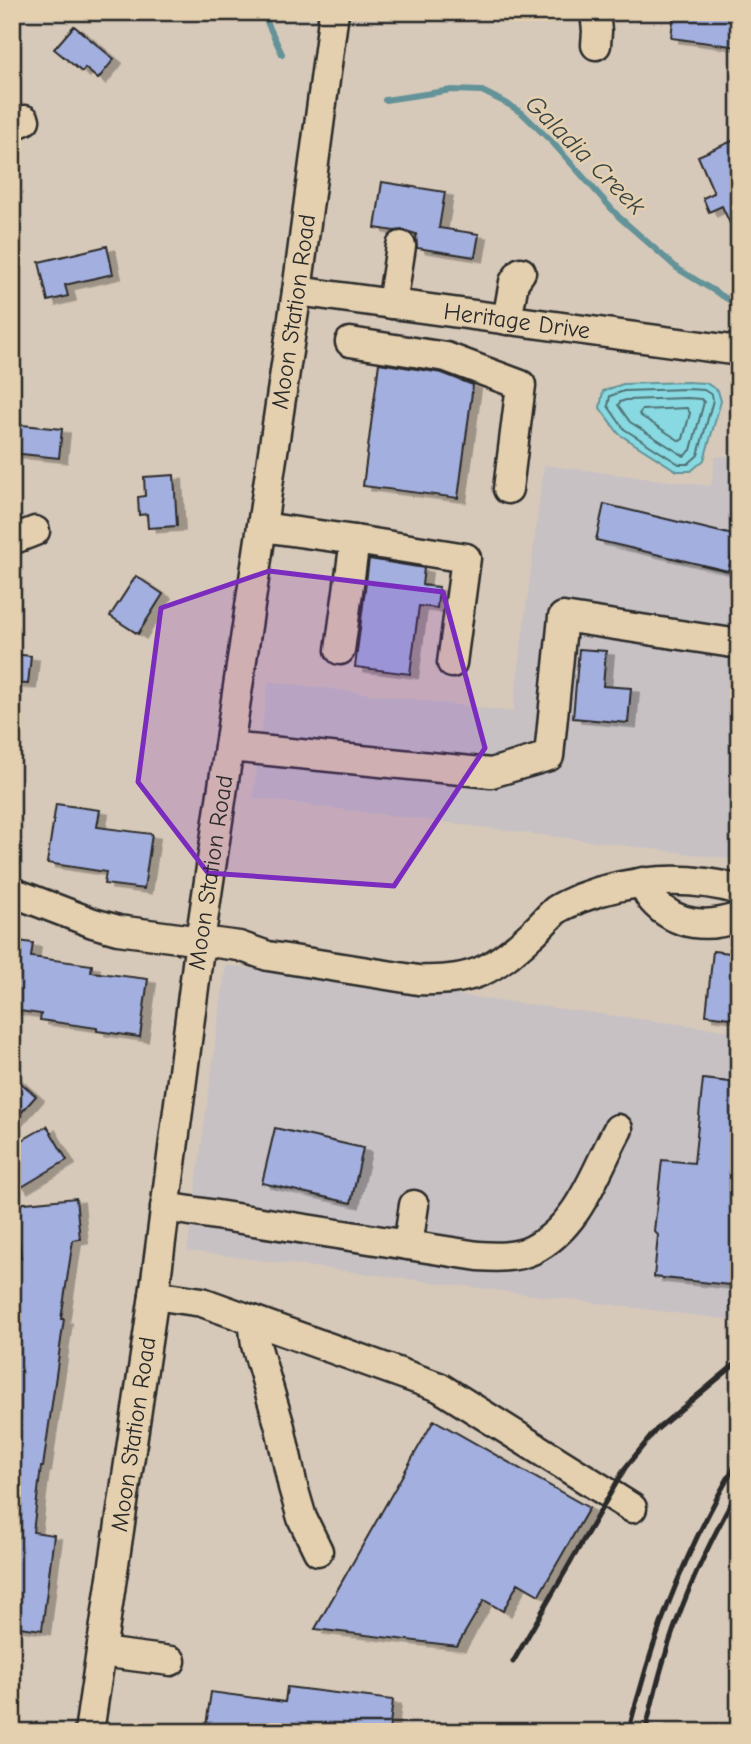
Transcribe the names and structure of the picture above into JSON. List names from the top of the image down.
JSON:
{
  "streets": {
    "street": ["Moon Station Road", "Heritage Drive"]
  },
  "crossings": [
    ["Moon Station Road", "Heritage Drive"]
  ],
  "water": ["Galadia Creek"]
}
